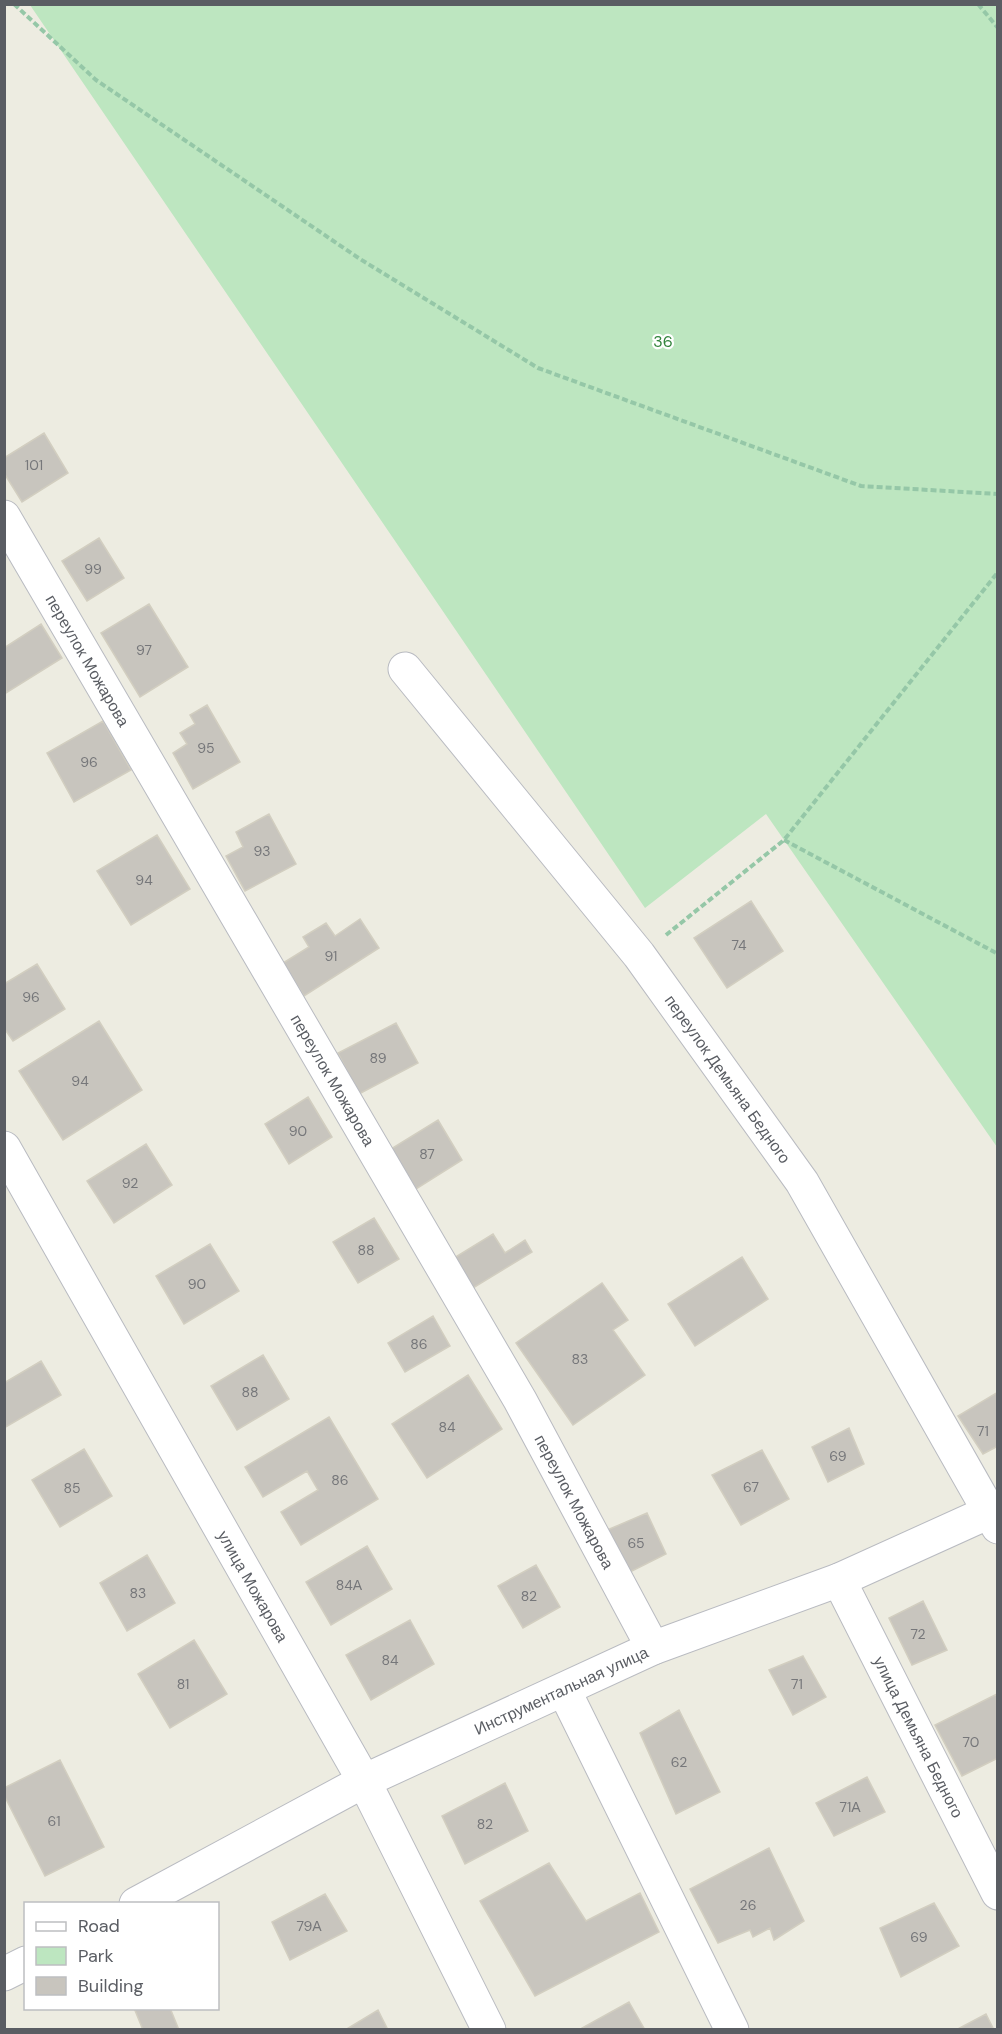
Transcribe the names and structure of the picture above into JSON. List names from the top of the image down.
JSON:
{
  "streets": {
    "street": [
      "переулок Можарова",
      "переулок Демьяна Бедного",
      "улица Можарова",
      "Инструментальная улица",
      "улица Демьяна Бедного"
    ]
  },
  "crossings": [
    ["переулок Можарова", "Инструментальная улица"],
    ["переулок Демьяна Бедного", "Инструментальная улица"],
    ["улица Можарова", "Инструментальная улица"],
    ["Инструментальная улица", "улица Демьяна Бедного"]
  ],
  "parks": ["36"],
  "house_numbers": [
    "101",
    "99",
    "97",
    "95",
    "96",
    "93",
    "94",
    "74",
    "91",
    "96",
    "89",
    "94",
    "90",
    "87",
    "92",
    "88",
    "90",
    "86",
    "83",
    "88",
    "84",
    "71",
    "69",
    "86",
    "67",
    "85",
    "65",
    "84А",
    "83",
    "82",
    "72",
    "84",
    "81",
    "71",
    "70",
    "62",
    "71А",
    "61",
    "82",
    "26",
    "79А",
    "69"
  ],
  "legend": ["Road", "Park", "Building"]
}
